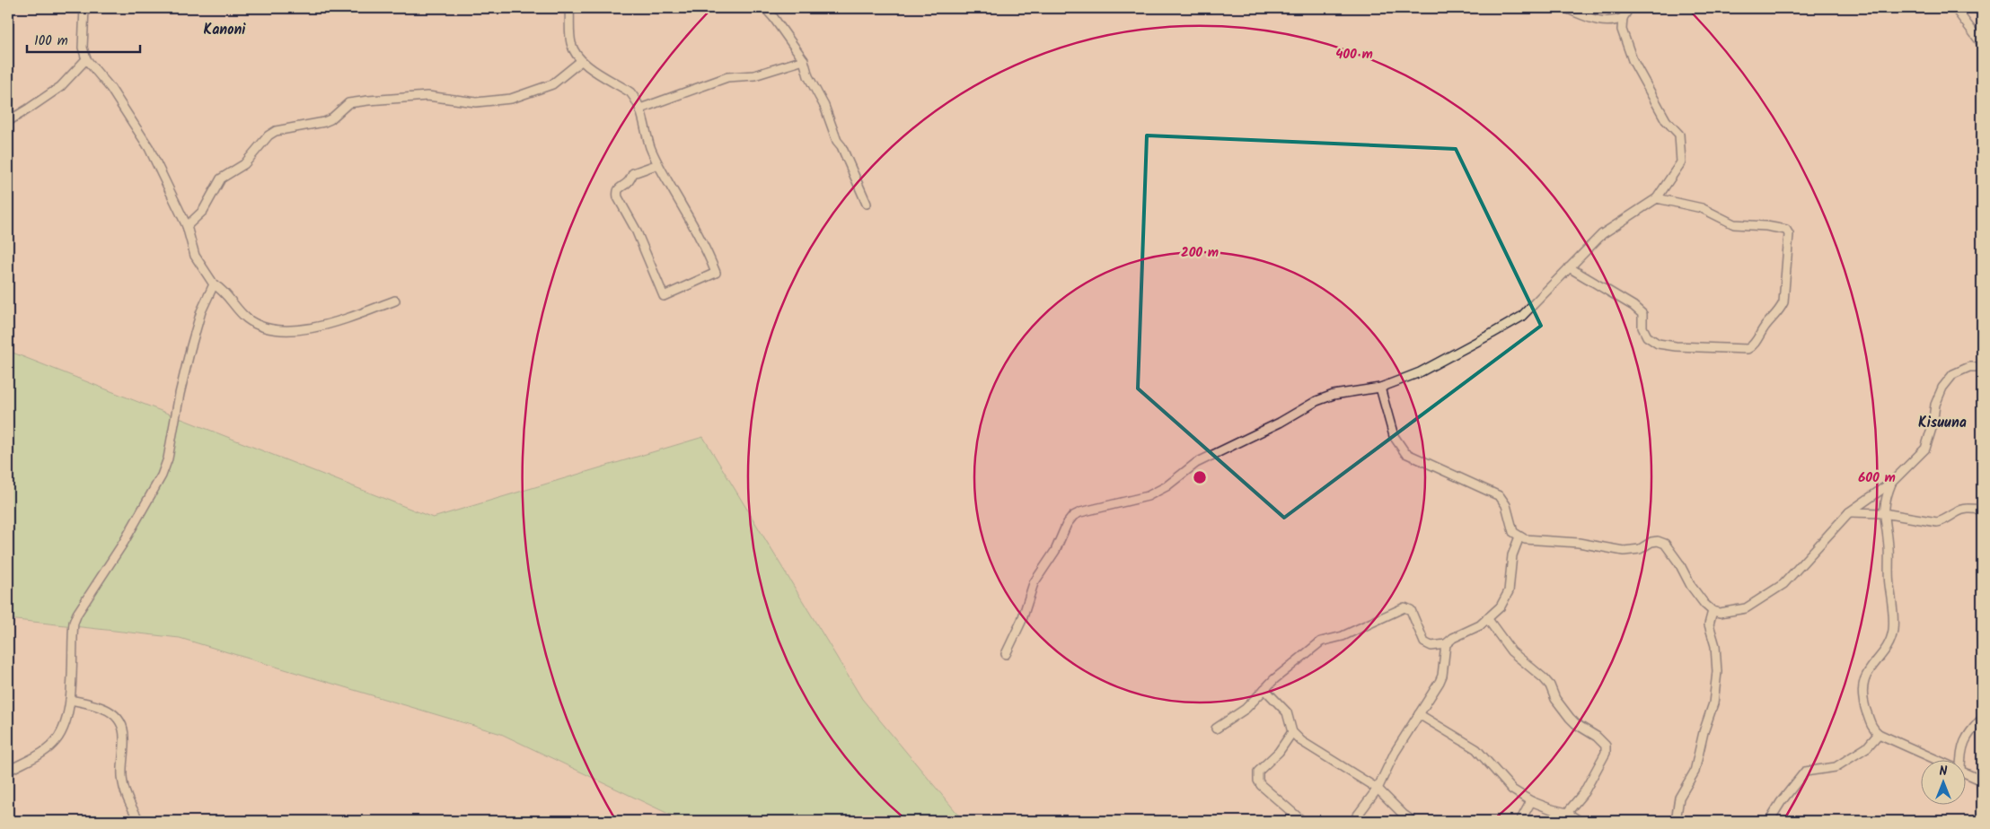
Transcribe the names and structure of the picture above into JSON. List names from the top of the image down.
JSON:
{
  "districts": ["Kanoni", "Kisuuna"],
  "scale_bar": "100 m",
  "north": "top",
  "rings": ["400 m", "200 m", "600 m"]
}
